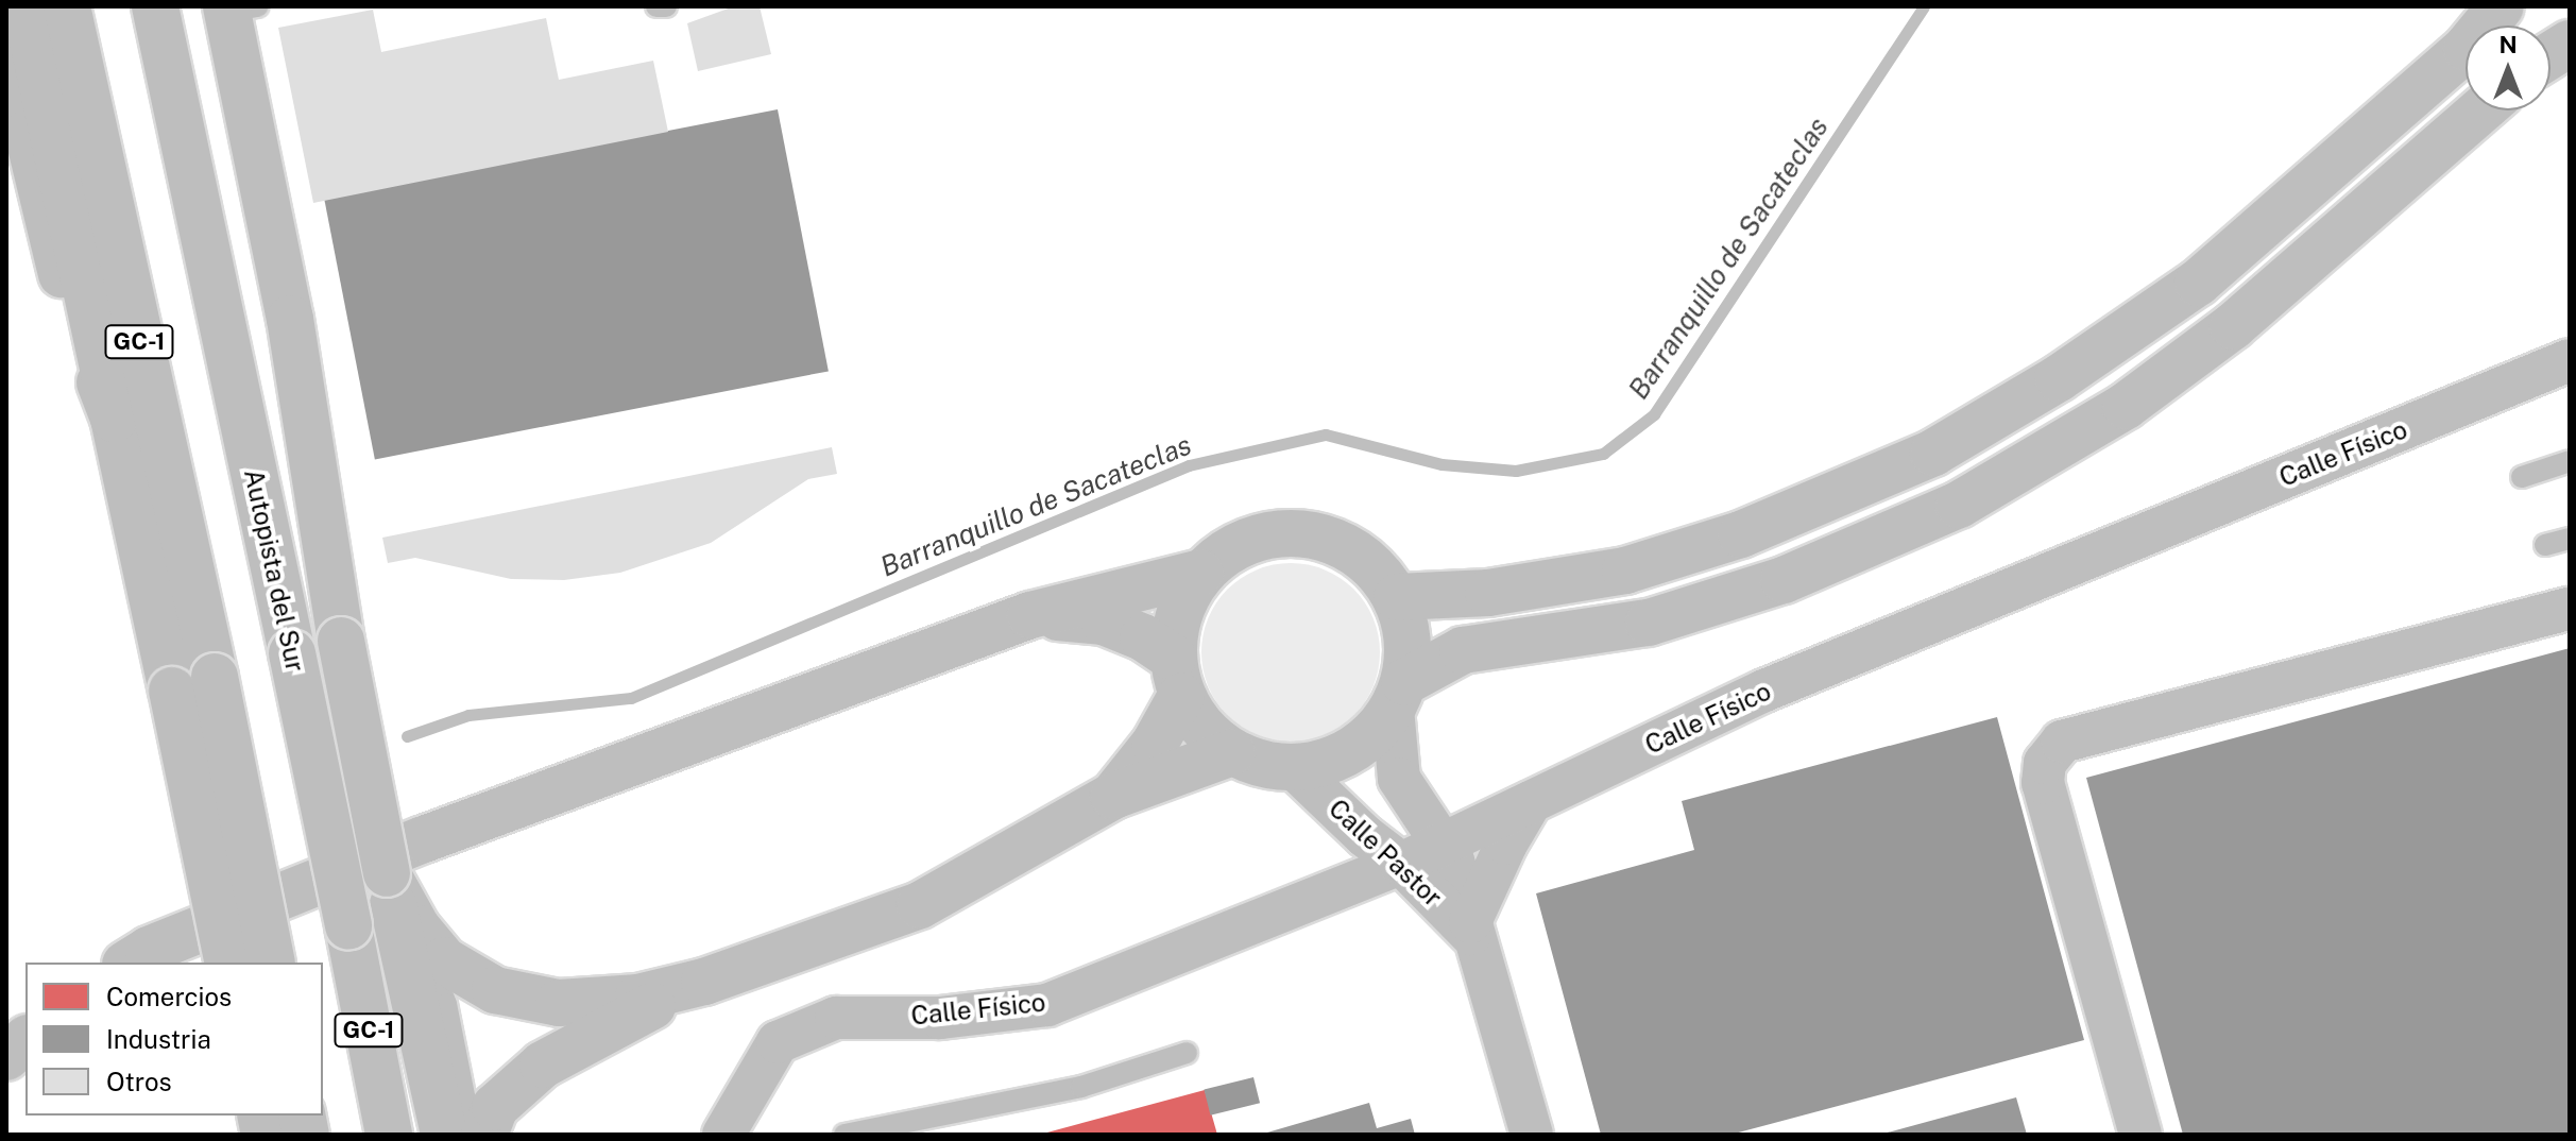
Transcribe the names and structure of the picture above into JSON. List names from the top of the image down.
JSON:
{
  "streets": {
    "main road": ["GC-1", "Autopista del Sur"],
    "street": ["Calle Físico", "Calle Pastor"]
  },
  "crossings": [
    ["Calle Físico", "Calle Pastor"]
  ],
  "water": ["Barranquillo de Sacateclas"],
  "legend": ["Comercios", "Industria", "Otros"],
  "north": "top"
}
